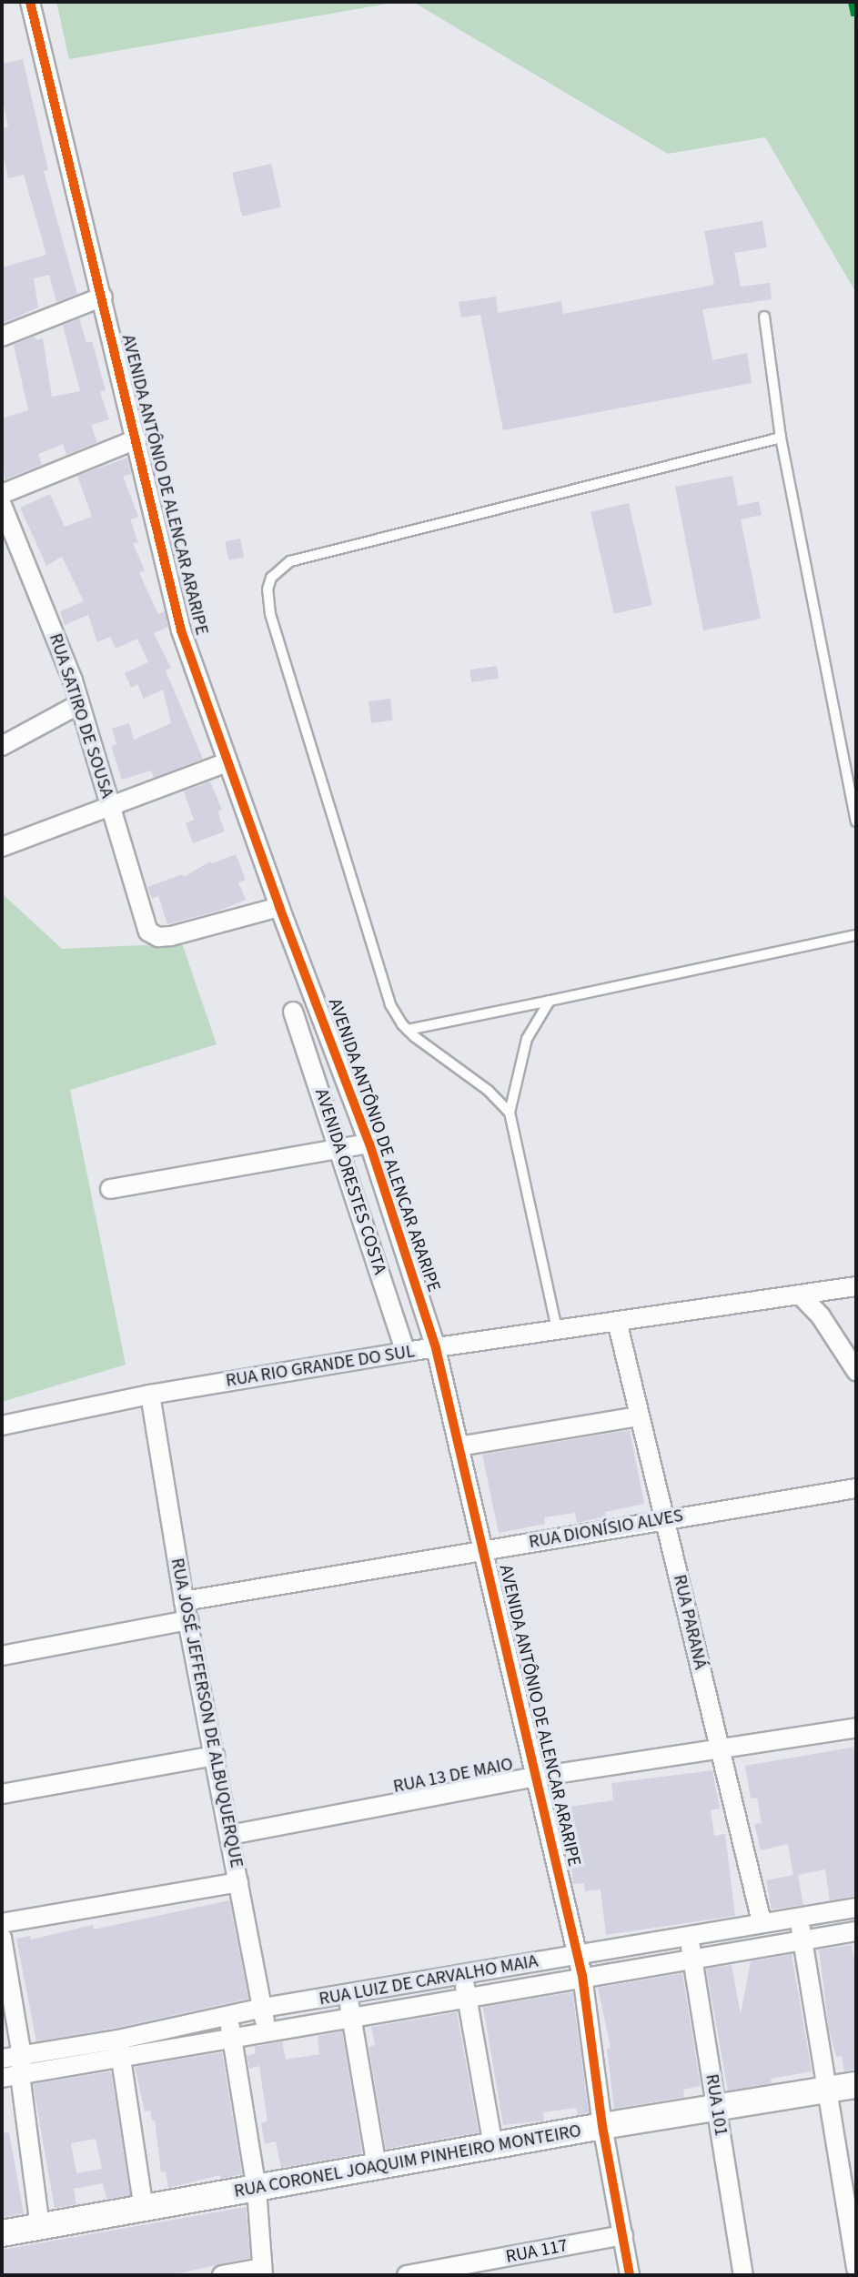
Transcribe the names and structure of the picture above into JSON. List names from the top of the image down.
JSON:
{
  "streets": {
    "street": [
      "AVENIDA ANTÔNIO DE ALENCAR ARARIPE",
      "RUA SATIRO DE SOUSA",
      "AVENIDA ORESTES COSTA",
      "RUA RIO GRANDE DO SUL",
      "RUA DIONÍSIO ALVES",
      "RUA PARANÁ",
      "RUA JOSÉ JEFFERSON DE ALBUQUERQUE",
      "RUA 13 DE MAIO",
      "RUA LUIZ DE CARVALHO MAIA",
      "RUA 101",
      "RUA CORONEL JOAQUIM PINHEIRO MONTEIRO",
      "RUA 117"
    ]
  },
  "crossings": [
    ["AVENIDA ANTÔNIO DE ALENCAR ARARIPE", "RUA SATIRO DE SOUSA"],
    ["AVENIDA ANTÔNIO DE ALENCAR ARARIPE", "RUA RIO GRANDE DO SUL"],
    ["AVENIDA ANTÔNIO DE ALENCAR ARARIPE", "RUA DIONÍSIO ALVES"],
    ["AVENIDA ANTÔNIO DE ALENCAR ARARIPE", "RUA 13 DE MAIO"],
    ["AVENIDA ANTÔNIO DE ALENCAR ARARIPE", "RUA LUIZ DE CARVALHO MAIA"],
    ["AVENIDA ANTÔNIO DE ALENCAR ARARIPE", "RUA CORONEL JOAQUIM PINHEIRO MONTEIRO"],
    ["AVENIDA ANTÔNIO DE ALENCAR ARARIPE", "RUA 117"],
    ["AVENIDA ORESTES COSTA", "RUA RIO GRANDE DO SUL"],
    ["RUA RIO GRANDE DO SUL", "RUA PARANÁ"],
    ["RUA RIO GRANDE DO SUL", "RUA JOSÉ JEFFERSON DE ALBUQUERQUE"],
    ["RUA DIONÍSIO ALVES", "RUA PARANÁ"],
    ["RUA DIONÍSIO ALVES", "RUA JOSÉ JEFFERSON DE ALBUQUERQUE"],
    ["RUA PARANÁ", "RUA 13 DE MAIO"],
    ["RUA PARANÁ", "RUA LUIZ DE CARVALHO MAIA"],
    ["RUA JOSÉ JEFFERSON DE ALBUQUERQUE", "RUA 13 DE MAIO"],
    ["RUA JOSÉ JEFFERSON DE ALBUQUERQUE", "RUA LUIZ DE CARVALHO MAIA"],
    ["RUA LUIZ DE CARVALHO MAIA", "RUA 101"],
    ["RUA 101", "RUA CORONEL JOAQUIM PINHEIRO MONTEIRO"]
  ]
}
